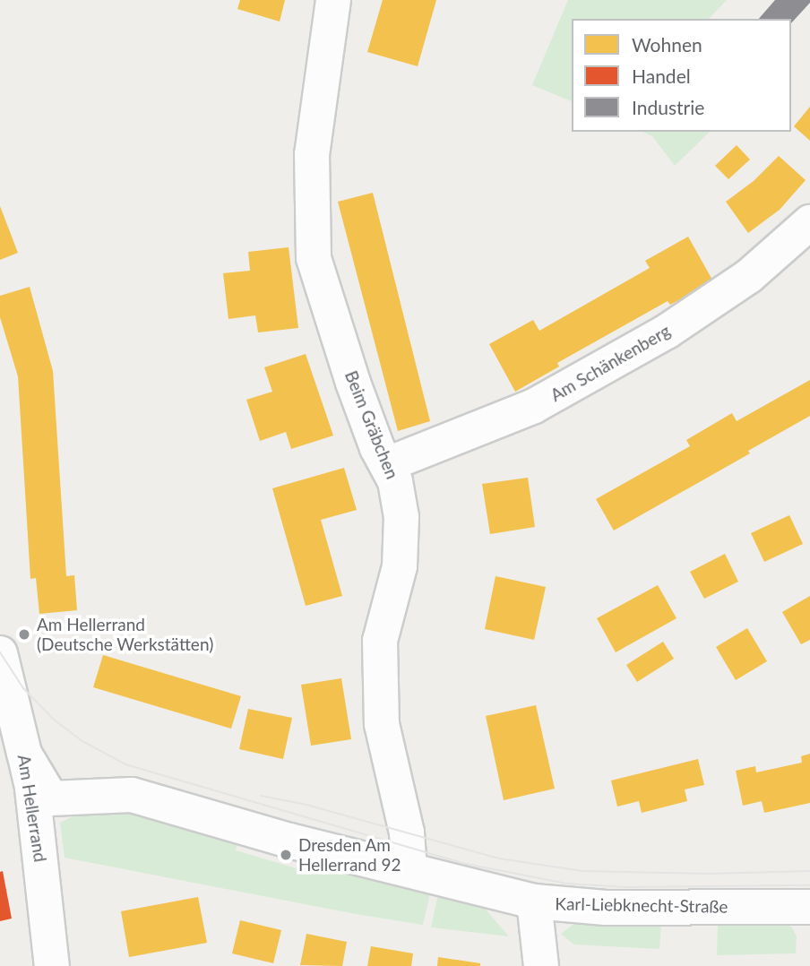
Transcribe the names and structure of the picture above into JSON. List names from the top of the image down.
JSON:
{
  "streets": {
    "street": [
      "Am Schänkenberg",
      "Beim Gräbchen",
      "Am Hellerrand",
      "Karl-Liebknecht-Straße"
    ]
  },
  "crossings": [
    ["Am Schänkenberg", "Beim Gräbchen"],
    ["Beim Gräbchen", "Karl-Liebknecht-Straße"],
    ["Am Hellerrand", "Karl-Liebknecht-Straße"]
  ],
  "places": ["Am Hellerrand (Deutsche Werkstätten)", "Dresden Am Hellerrand 92"],
  "legend": ["Wohnen", "Handel", "Industrie"]
}
